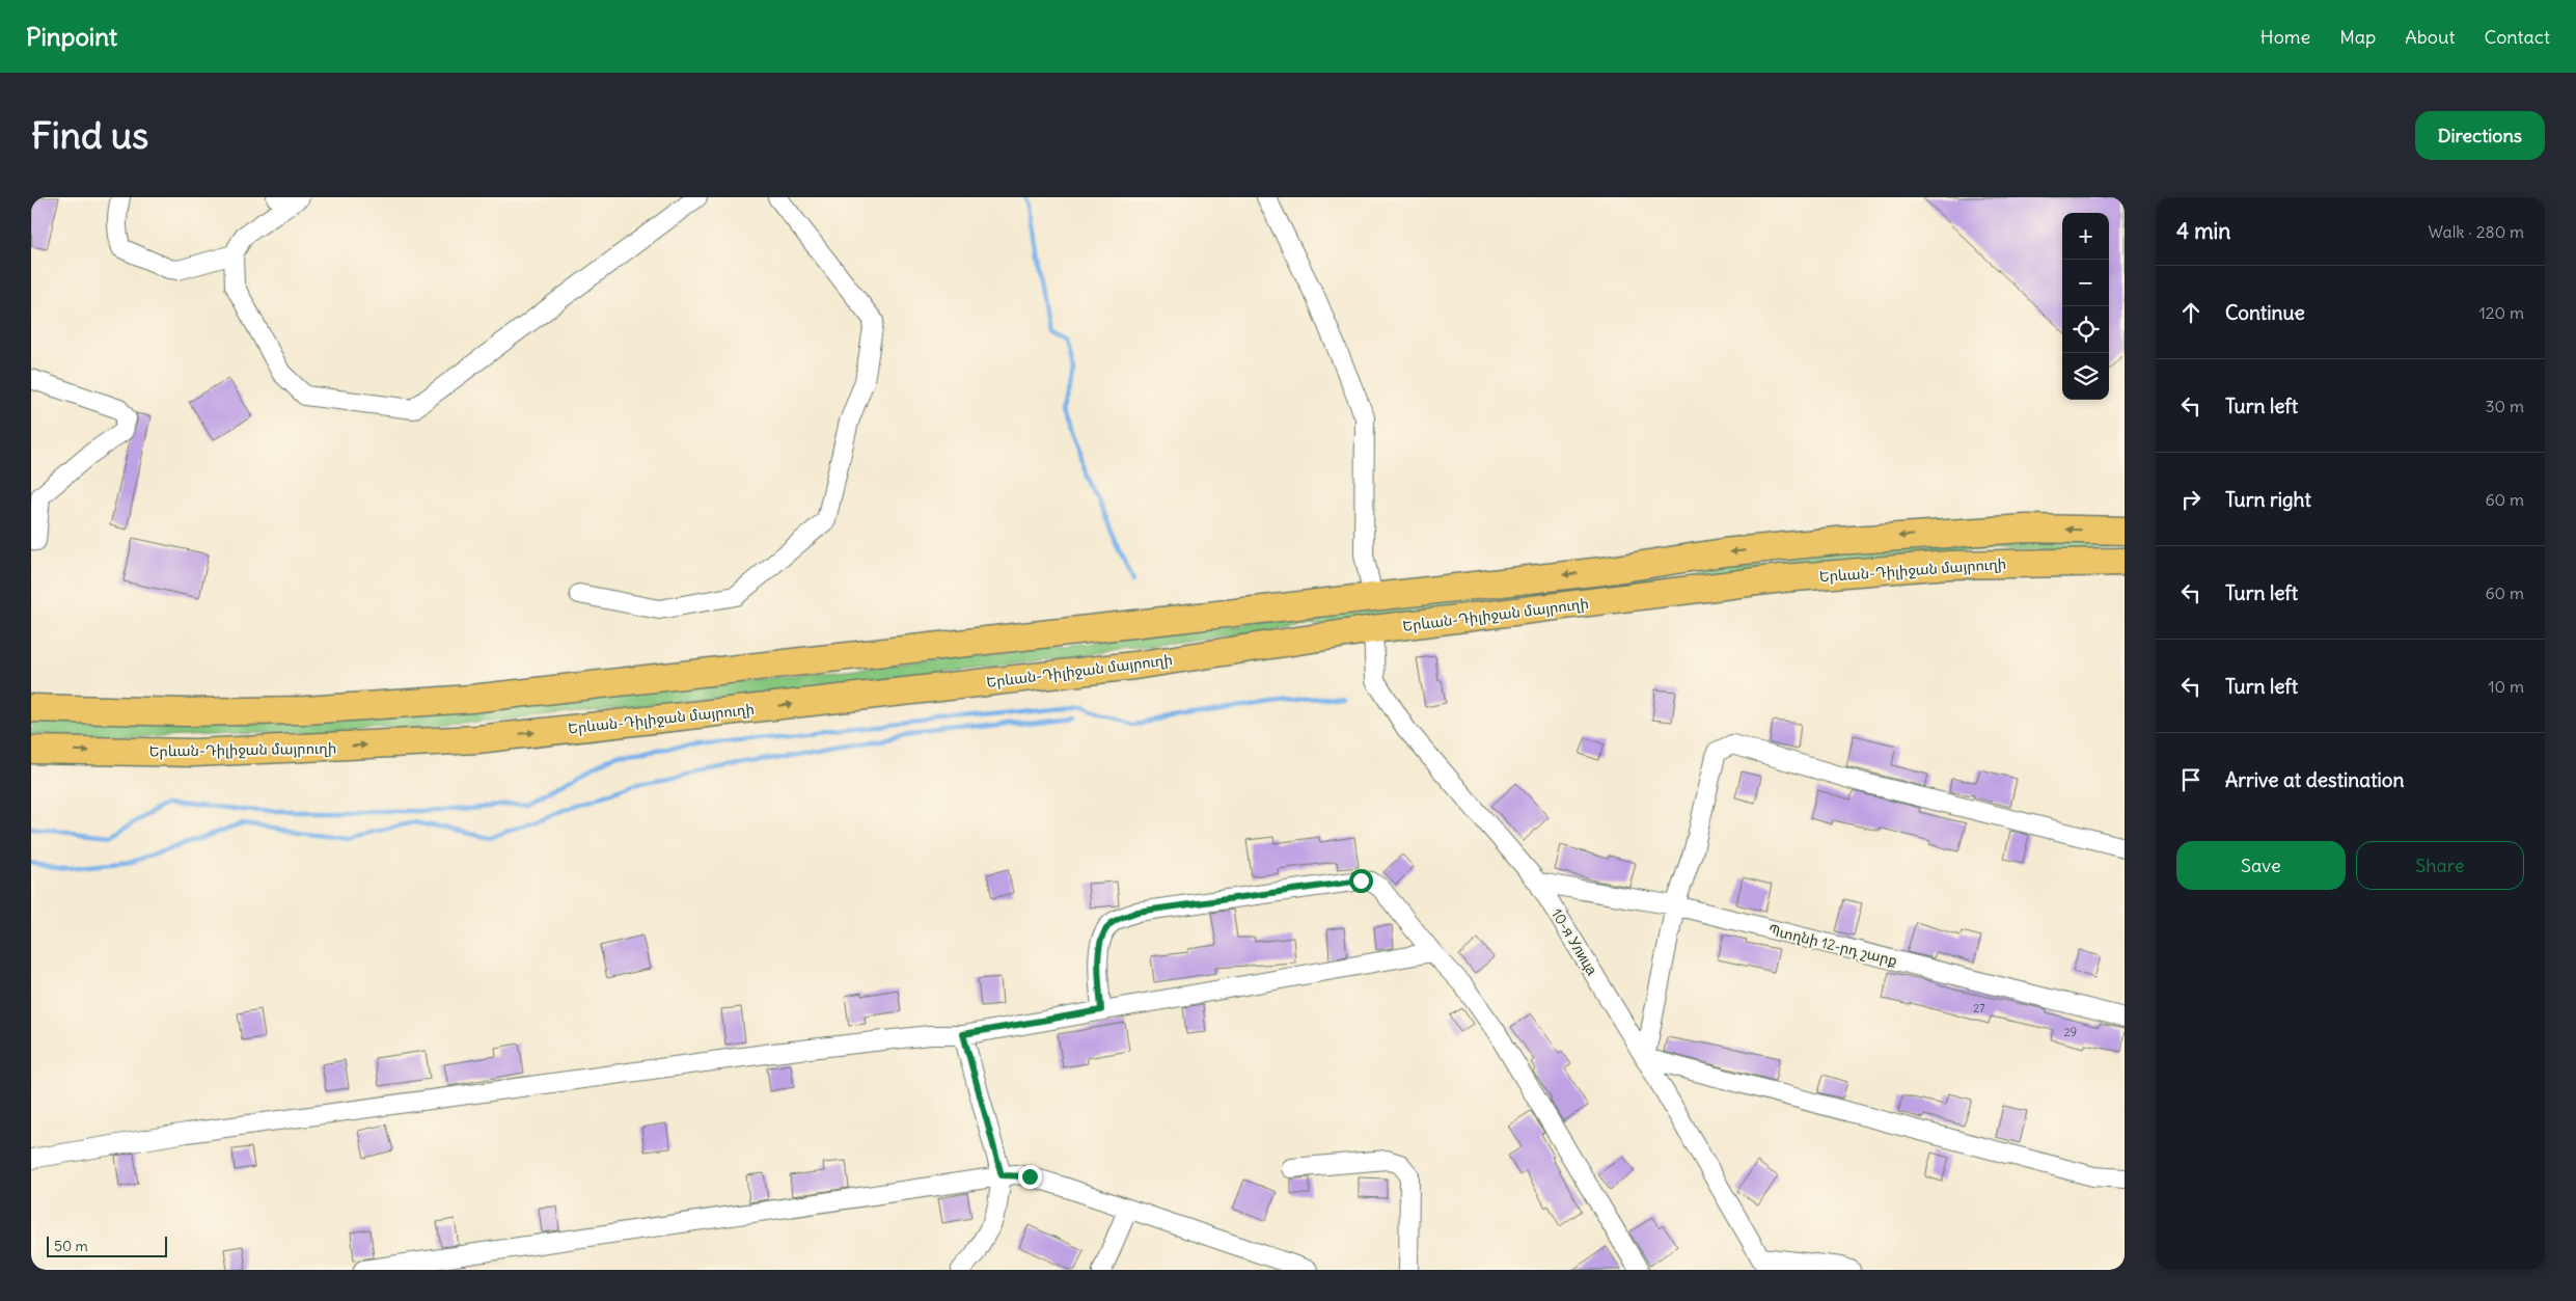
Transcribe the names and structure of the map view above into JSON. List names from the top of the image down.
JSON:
{
  "streets": {
    "highway": ["Երևան-Դիլիջան մայրուղի"],
    "street": ["10-я Улица", "Պտղնի 12-րդ շարք"]
  },
  "crossings": [
    ["Երևան-Դիլիջան մայրուղի", "10-я Улица"],
    ["10-я Улица", "Պտղնի 12-րդ շարք"]
  ],
  "house_numbers": ["27", "29"],
  "scale_bar": "50 m",
  "page": {
    "header": "Pinpoint",
    "nav": [
      "Home",
      "Map",
      "About",
      "Contact"
    ],
    "buttons": [
      "Directions",
      ["Save", "Share"]
    ],
    "title": "Find us",
    "heading": ["4 min", "Walk · 280 m"],
    "map_buttons": ["+", "−"],
    "list": [
      ["Continue", "120 m"],
      ["Turn left", "30 m"],
      ["Turn right", "60 m"],
      ["Turn left", "60 m"],
      ["Turn left", "10 m"],
      "Arrive at destination"
    ],
    "scale": "50 m"
  }
}
